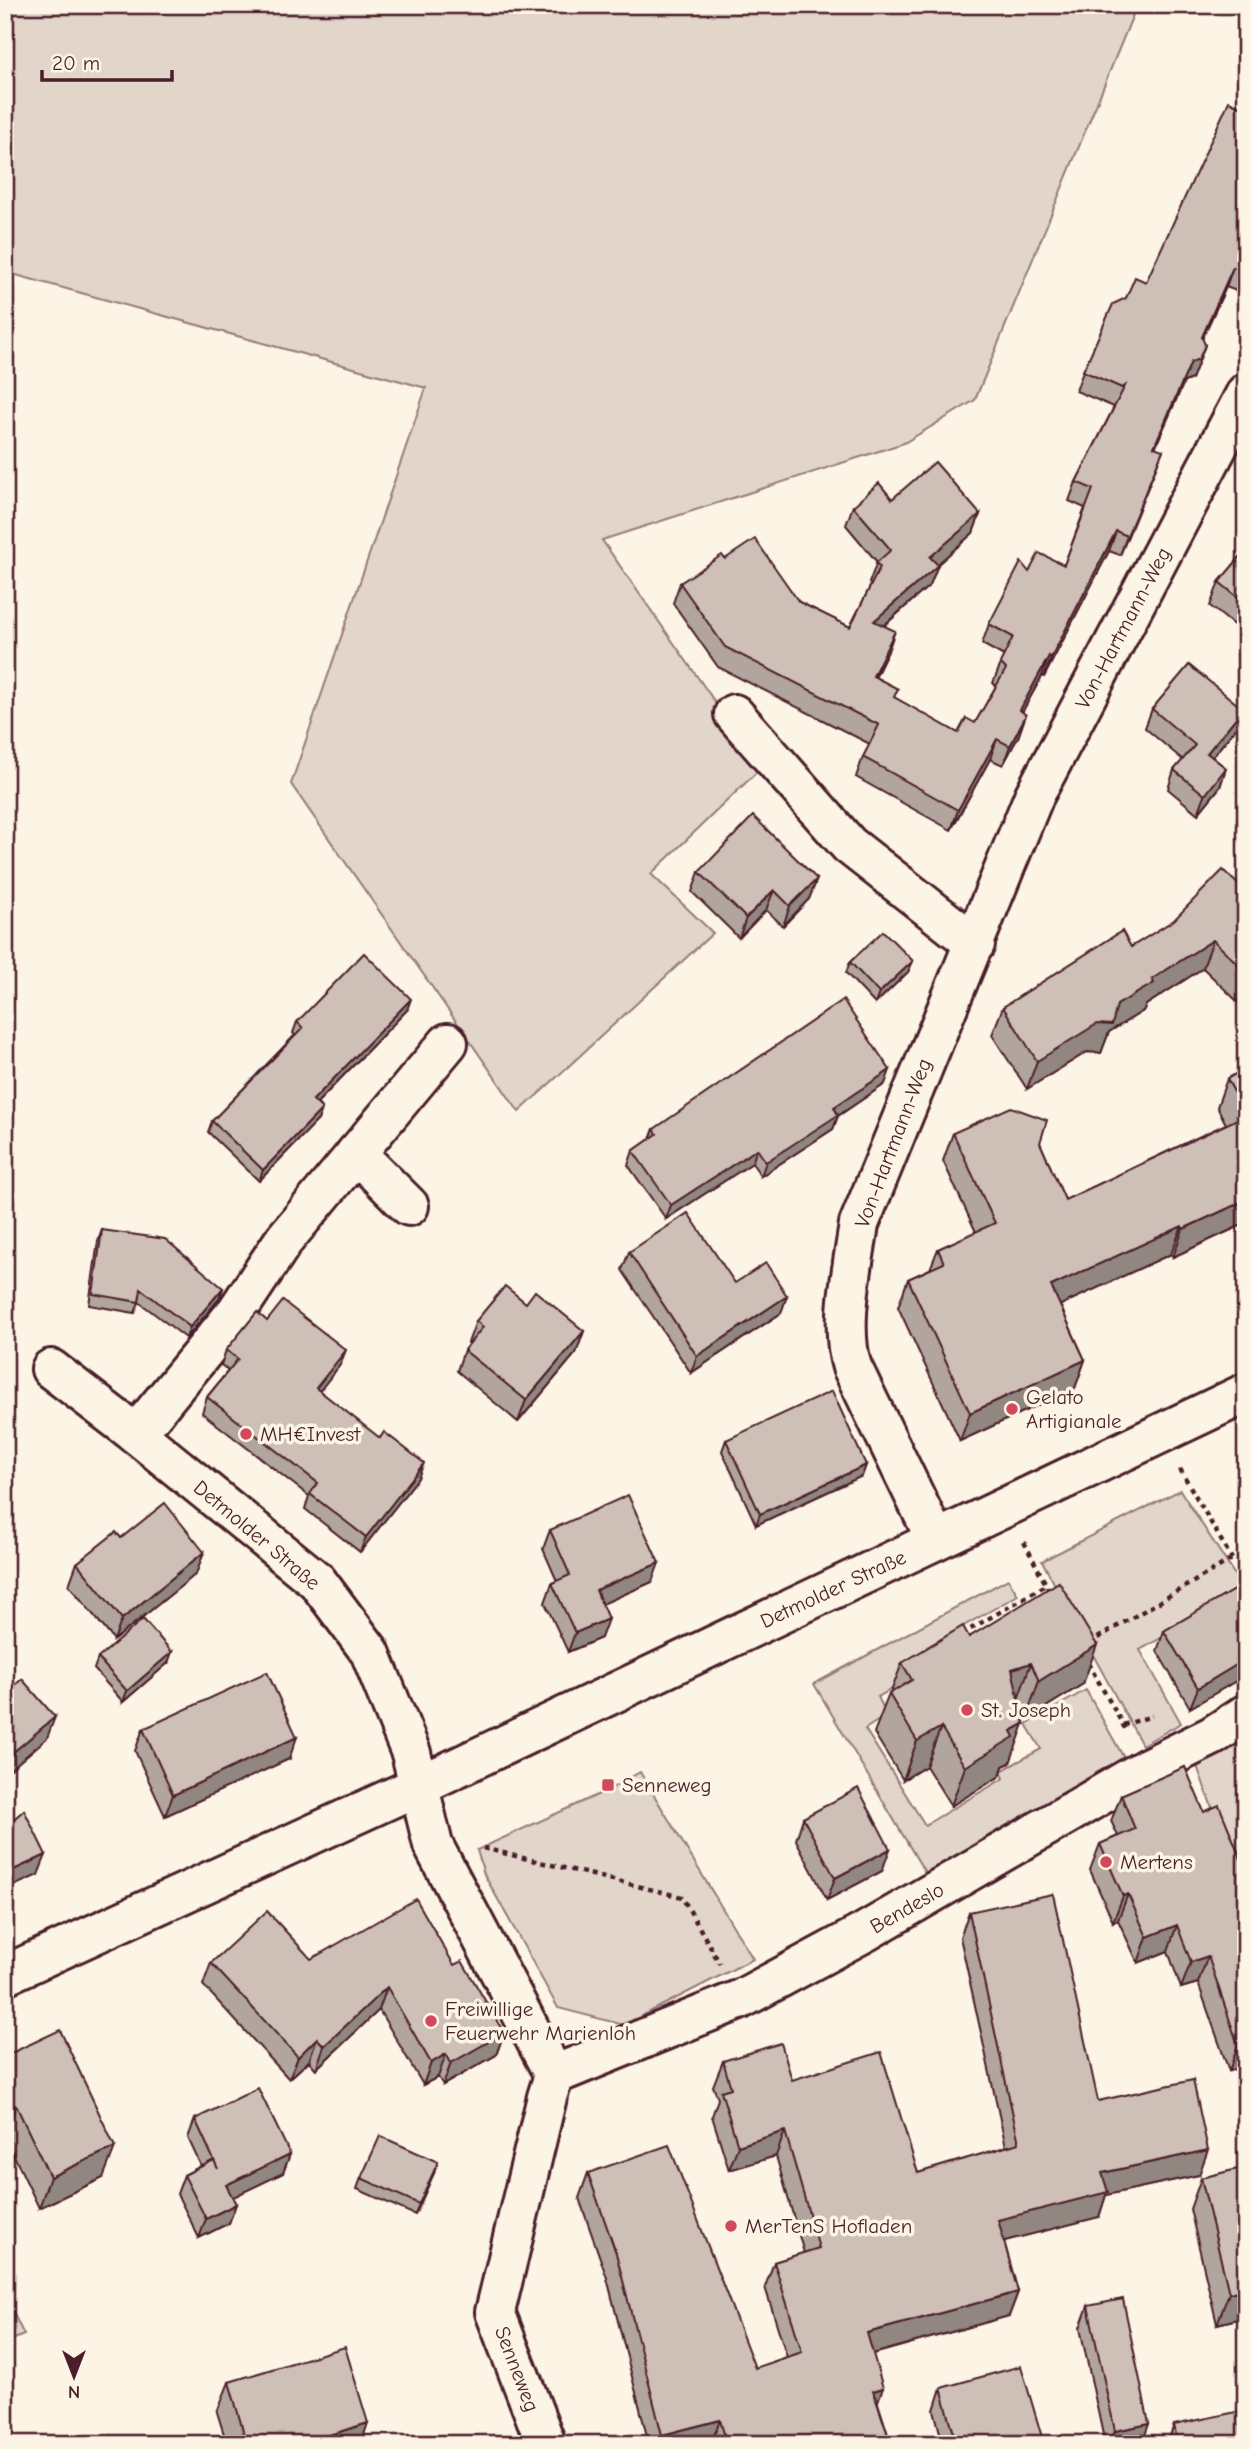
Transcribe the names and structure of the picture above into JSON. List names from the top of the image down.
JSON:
{
  "streets": {
    "street": [
      "Von-Hartmann-Weg",
      "Detmolder Straße",
      "Bendeslo",
      "Senneweg"
    ]
  },
  "crossings": [
    ["Von-Hartmann-Weg", "Detmolder Straße"],
    ["Bendeslo", "Senneweg"]
  ],
  "places": {
    "other": [
      "Gelato Artigianale",
      "MH€Invest",
      "St. Joseph",
      "Mertens",
      "Freiwillige Feuerwehr Marienloh",
      "MerTenS Hofladen"
    ],
    "transit": ["Senneweg"]
  },
  "scale_bar": "20 m",
  "north": "bottom"
}
